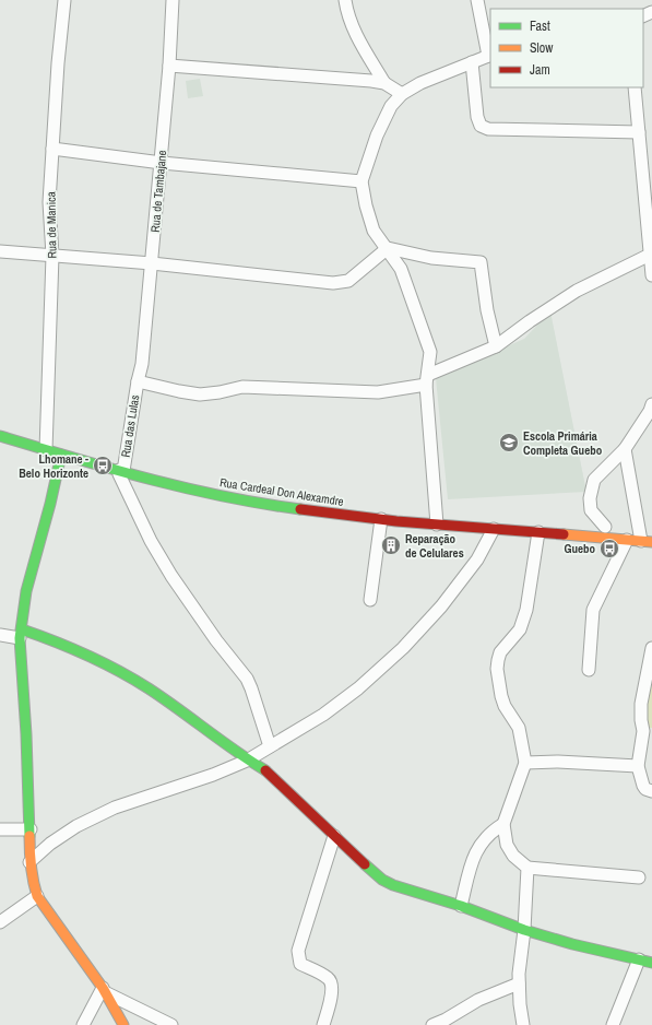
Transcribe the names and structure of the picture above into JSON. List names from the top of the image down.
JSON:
{
  "streets": {
    "street": [
      "Rua de Tambajane",
      "Rua de Manica",
      "Rua das Lulas",
      "Rua Cardeal Don Alexamdre"
    ]
  },
  "crossings": [
    ["Rua de Tambajane", "Rua das Lulas"],
    ["Rua de Manica", "Rua Cardeal Don Alexamdre"],
    ["Rua das Lulas", "Rua Cardeal Don Alexamdre"]
  ],
  "places": {
    "school or university": ["Escola Primária Completa Guebo"],
    "bus stop": ["Lhomane - Belo Horizonte", "Guebo"],
    "building": ["Reparação de Celulares"]
  },
  "legend": ["Fast", "Slow", "Jam"]
}
